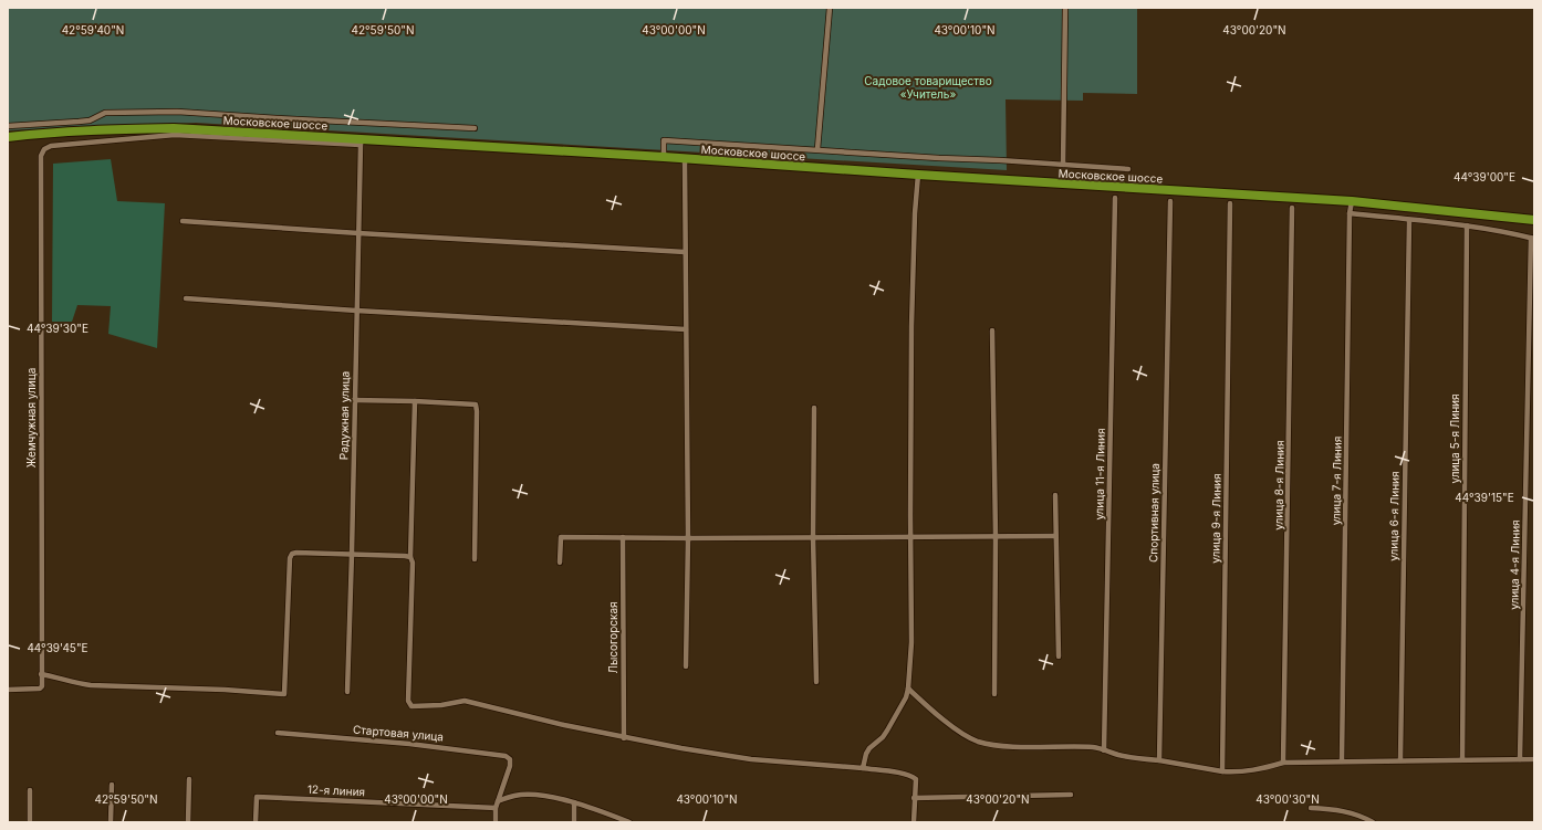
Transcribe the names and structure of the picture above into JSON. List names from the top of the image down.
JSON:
{
  "streets": {
    "highway": ["Московское шоссе"],
    "street": [
      "Радужная улица",
      "Жемчужная улица",
      "улица 5-я Линия",
      "улица 11-я Линия",
      "улица 7-я Линия",
      "улица 8-я Линия",
      "Спортивная улица",
      "улица 6-я Линия",
      "улица 9-я Линия",
      "улица 4-я Линия",
      "Лысогорская",
      "Стартовая улица",
      "12-я линия"
    ]
  },
  "crossings": [
    ["Московское шоссе", "Радужная улица"],
    ["Московское шоссе", "Жемчужная улица"],
    ["Московское шоссе", "улица 7-я Линия"],
    ["Радужная улица", "Жемчужная улица"]
  ],
  "parks": ["Садовое товарищество «Учитель»"],
  "coordinates": [
    "42°59'40\"N",
    "42°59'50\"N",
    "43°00'00\"N",
    "43°00'10\"N",
    "43°00'20\"N",
    "44°39'00\"E",
    "44°39'30\"E",
    "44°39'15\"E",
    "44°39'45\"E",
    "43°00'30\"N"
  ]
}
